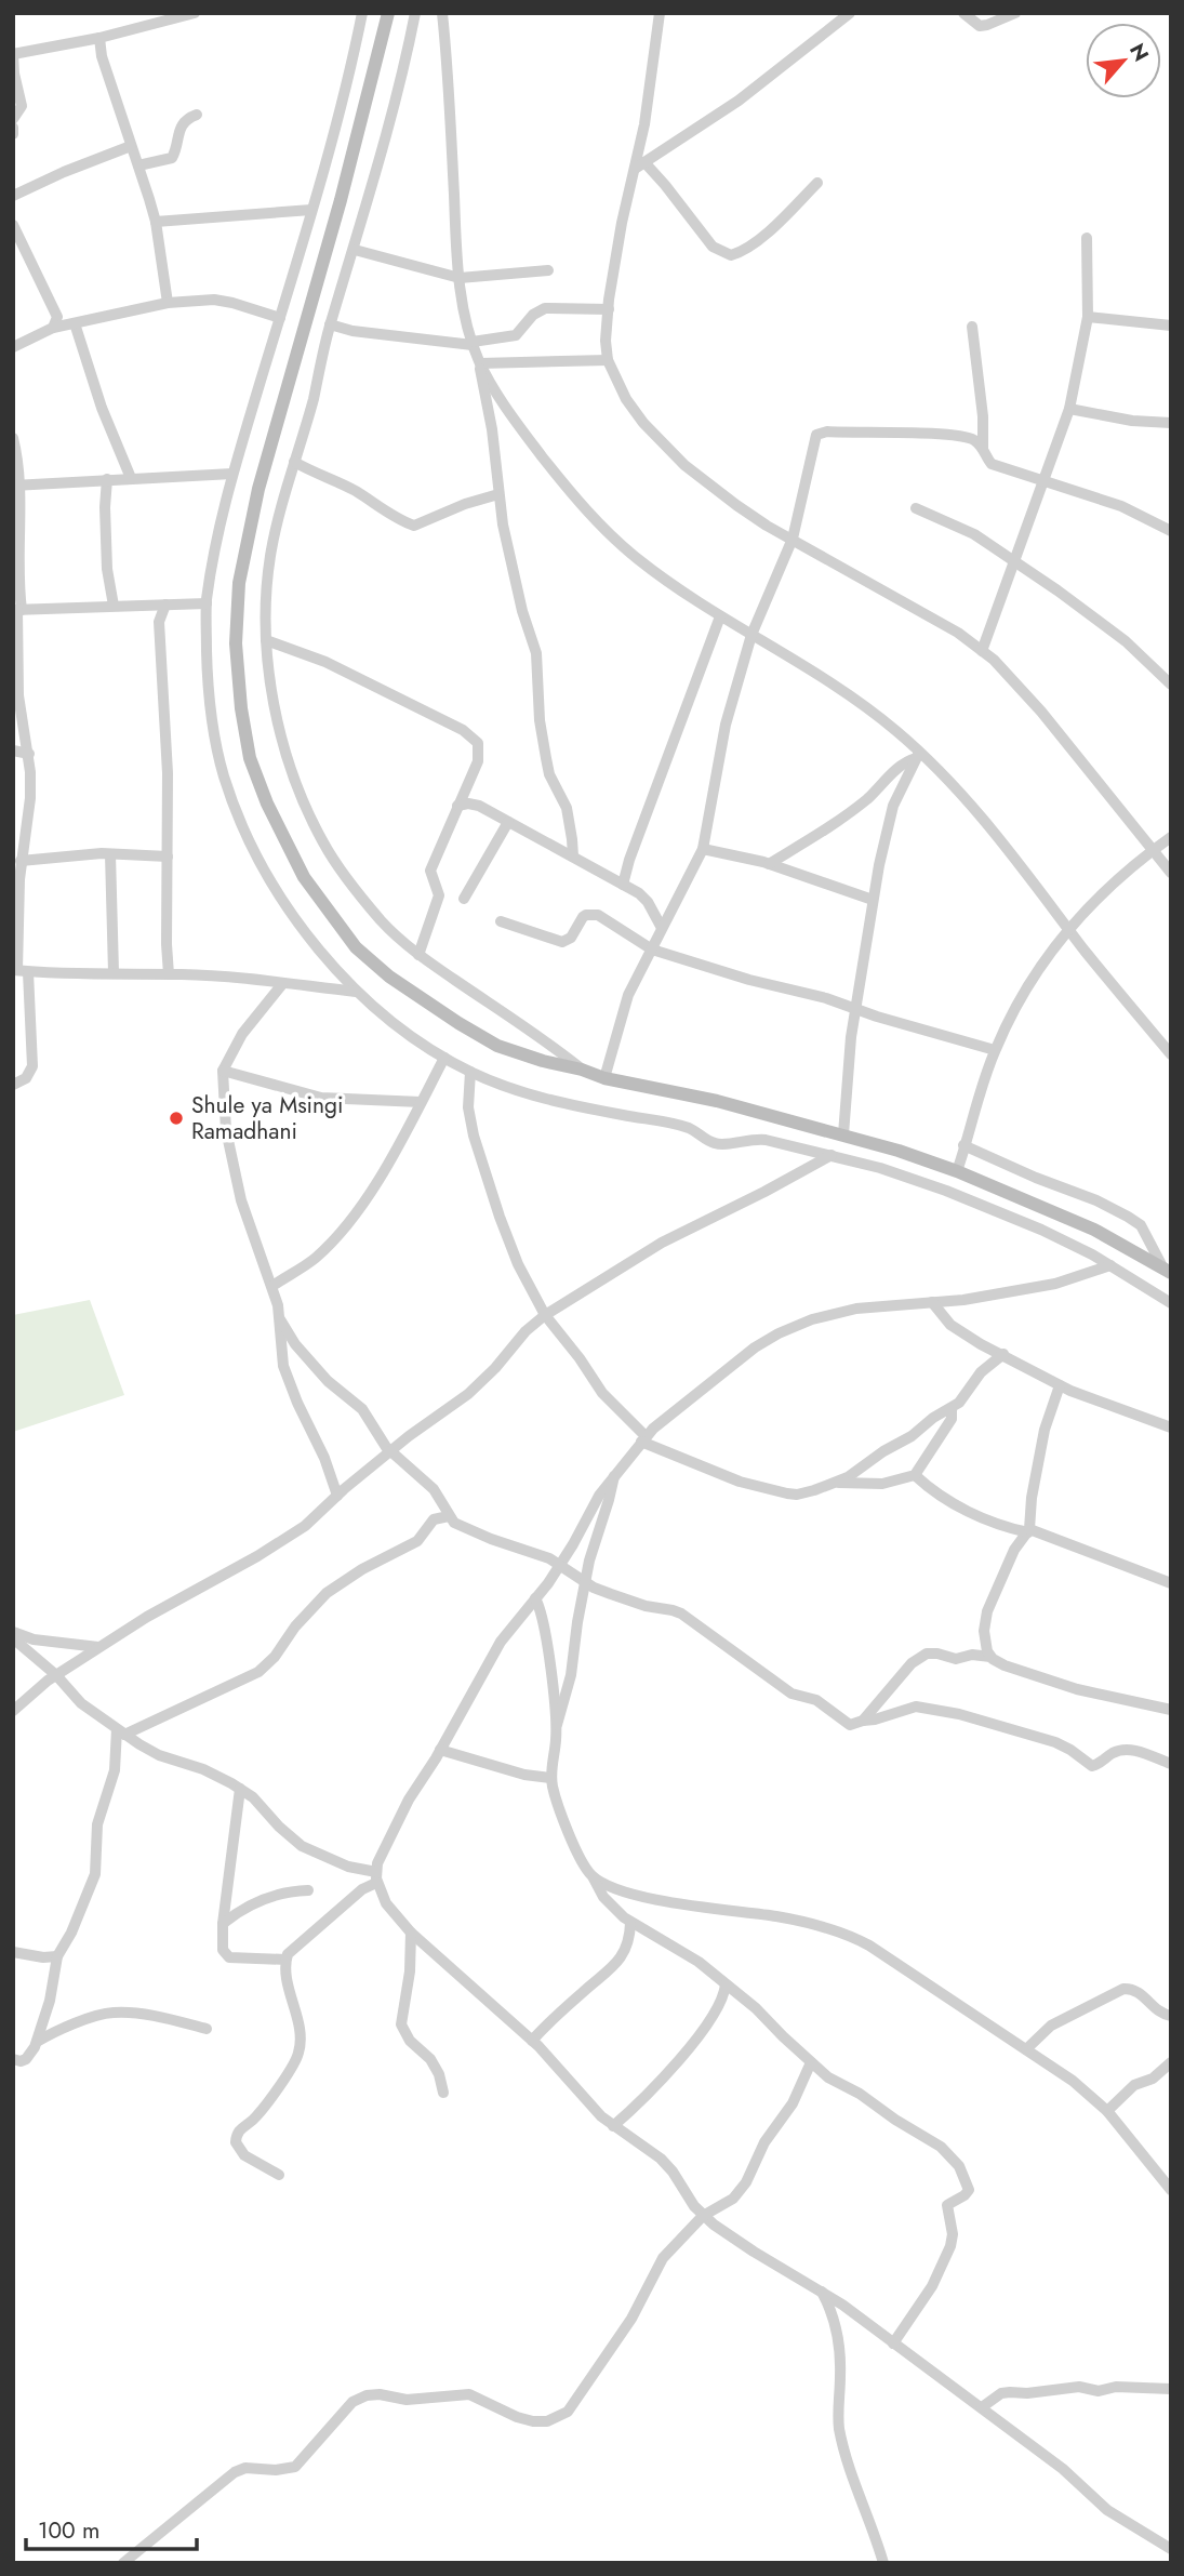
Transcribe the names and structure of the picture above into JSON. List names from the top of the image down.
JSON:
{
  "places": ["Shule ya Msingi Ramadhani"],
  "scale_bar": "100 m",
  "north": "top right"
}
